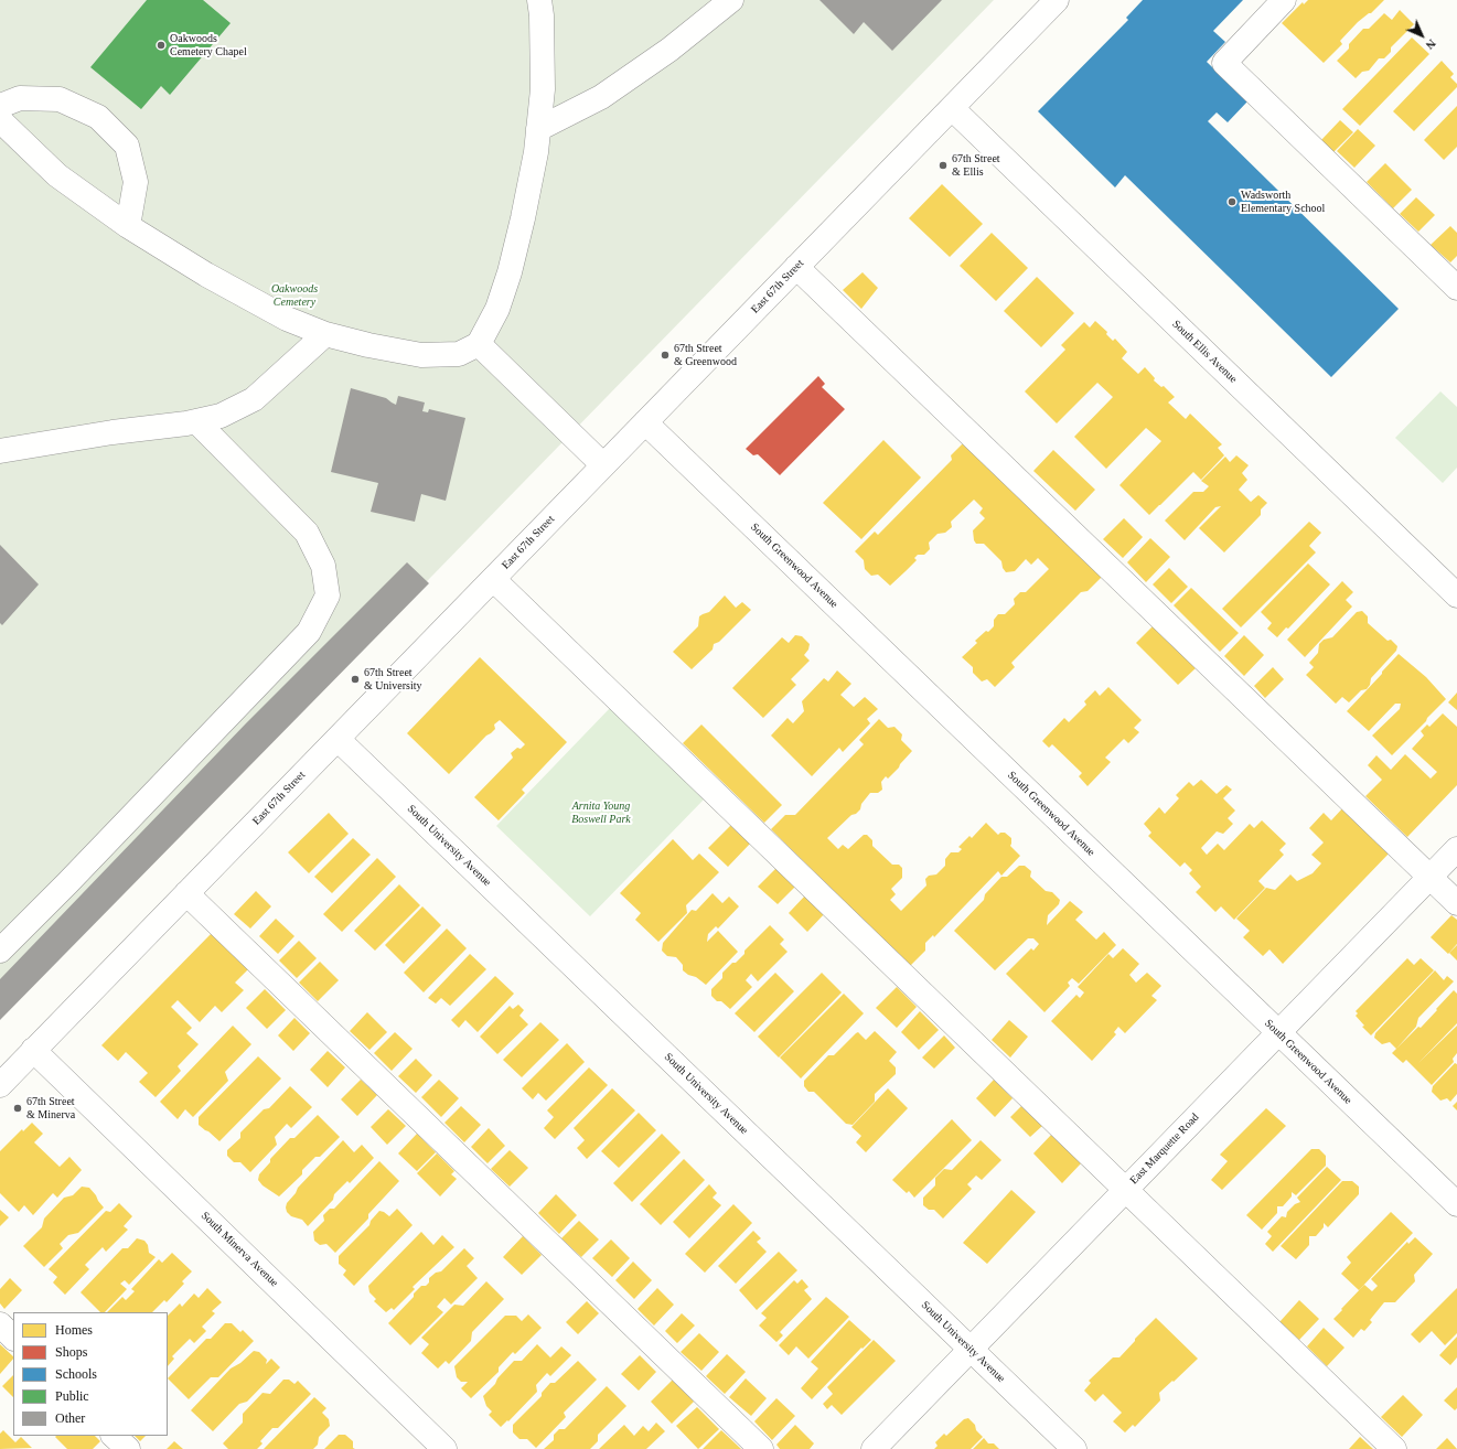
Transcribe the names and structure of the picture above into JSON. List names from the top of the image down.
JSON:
{
  "streets": {
    "street": [
      "East 67th Street",
      "South Ellis Avenue",
      "South Greenwood Avenue",
      "South University Avenue",
      "East Marquette Road",
      "South Minerva Avenue"
    ]
  },
  "crossings": [
    ["East 67th Street", "South Ellis Avenue"],
    ["East 67th Street", "South Greenwood Avenue"],
    ["East 67th Street", "South University Avenue"],
    ["East 67th Street", "South Minerva Avenue"],
    ["South Greenwood Avenue", "East Marquette Road"],
    ["South University Avenue", "East Marquette Road"]
  ],
  "parks": ["Oakwoods Cemetery", "Arnita Young Boswell Park"],
  "places": [
    "Oakwoods Cemetery Chapel",
    "67th Street & Ellis",
    "Wadsworth Elementary School",
    "67th Street & Greenwood",
    "67th Street & University",
    "67th Street & Minerva"
  ],
  "legend": [
    "Homes",
    "Shops",
    "Schools",
    "Public",
    "Other"
  ],
  "north": "bottom right"
}
